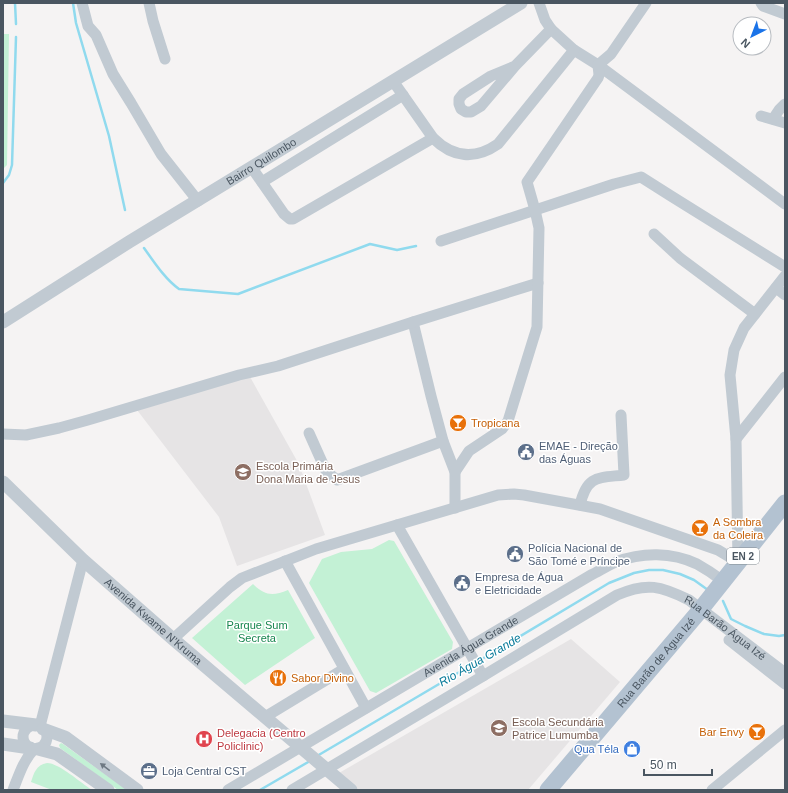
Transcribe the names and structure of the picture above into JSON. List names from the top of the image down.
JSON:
{
  "streets": {
    "main road": ["EN 2", "Rua Barão de Agua Izé"],
    "street": [
      "Bairro Quilombo",
      "Avenida Kwame N’Kruma",
      "Rua Barão Água Izé",
      "Avenida Água Grande"
    ]
  },
  "crossings": [
    ["EN 2", "Rua Barão Água Izé"],
    ["EN 2", "Avenida Água Grande"],
    ["EN 2", "Rua Barão de Agua Izé"],
    ["Avenida Kwame N’Kruma", "Avenida Água Grande"],
    ["Rua Barão Água Izé", "Avenida Água Grande"],
    ["Rua Barão Água Izé", "Rua Barão de Agua Izé"]
  ],
  "water": ["Rio Água Grande"],
  "parks": ["Parque Sum Secreta"],
  "places": {
    "bar": ["Tropicana", "A Sombra da Coleira", "Bar Envy"],
    "public building": ["EMAE - Direção das Águas", "Polícia Nacional de São Tomé e Príncipe", "Empresa de Água e Eletricidade"],
    "school or university": ["Escola Primária Dona Maria de Jesus", "Escola Secundária Patrice Lumumba"],
    "restaurant": ["Sabor Divino"],
    "hospital": ["Delegacia (Centro Policlinic)"],
    "shop": ["Qua Téla"],
    "office": ["Loja Central CST"]
  },
  "scale_bar": "50 m",
  "north": "bottom left"
}
